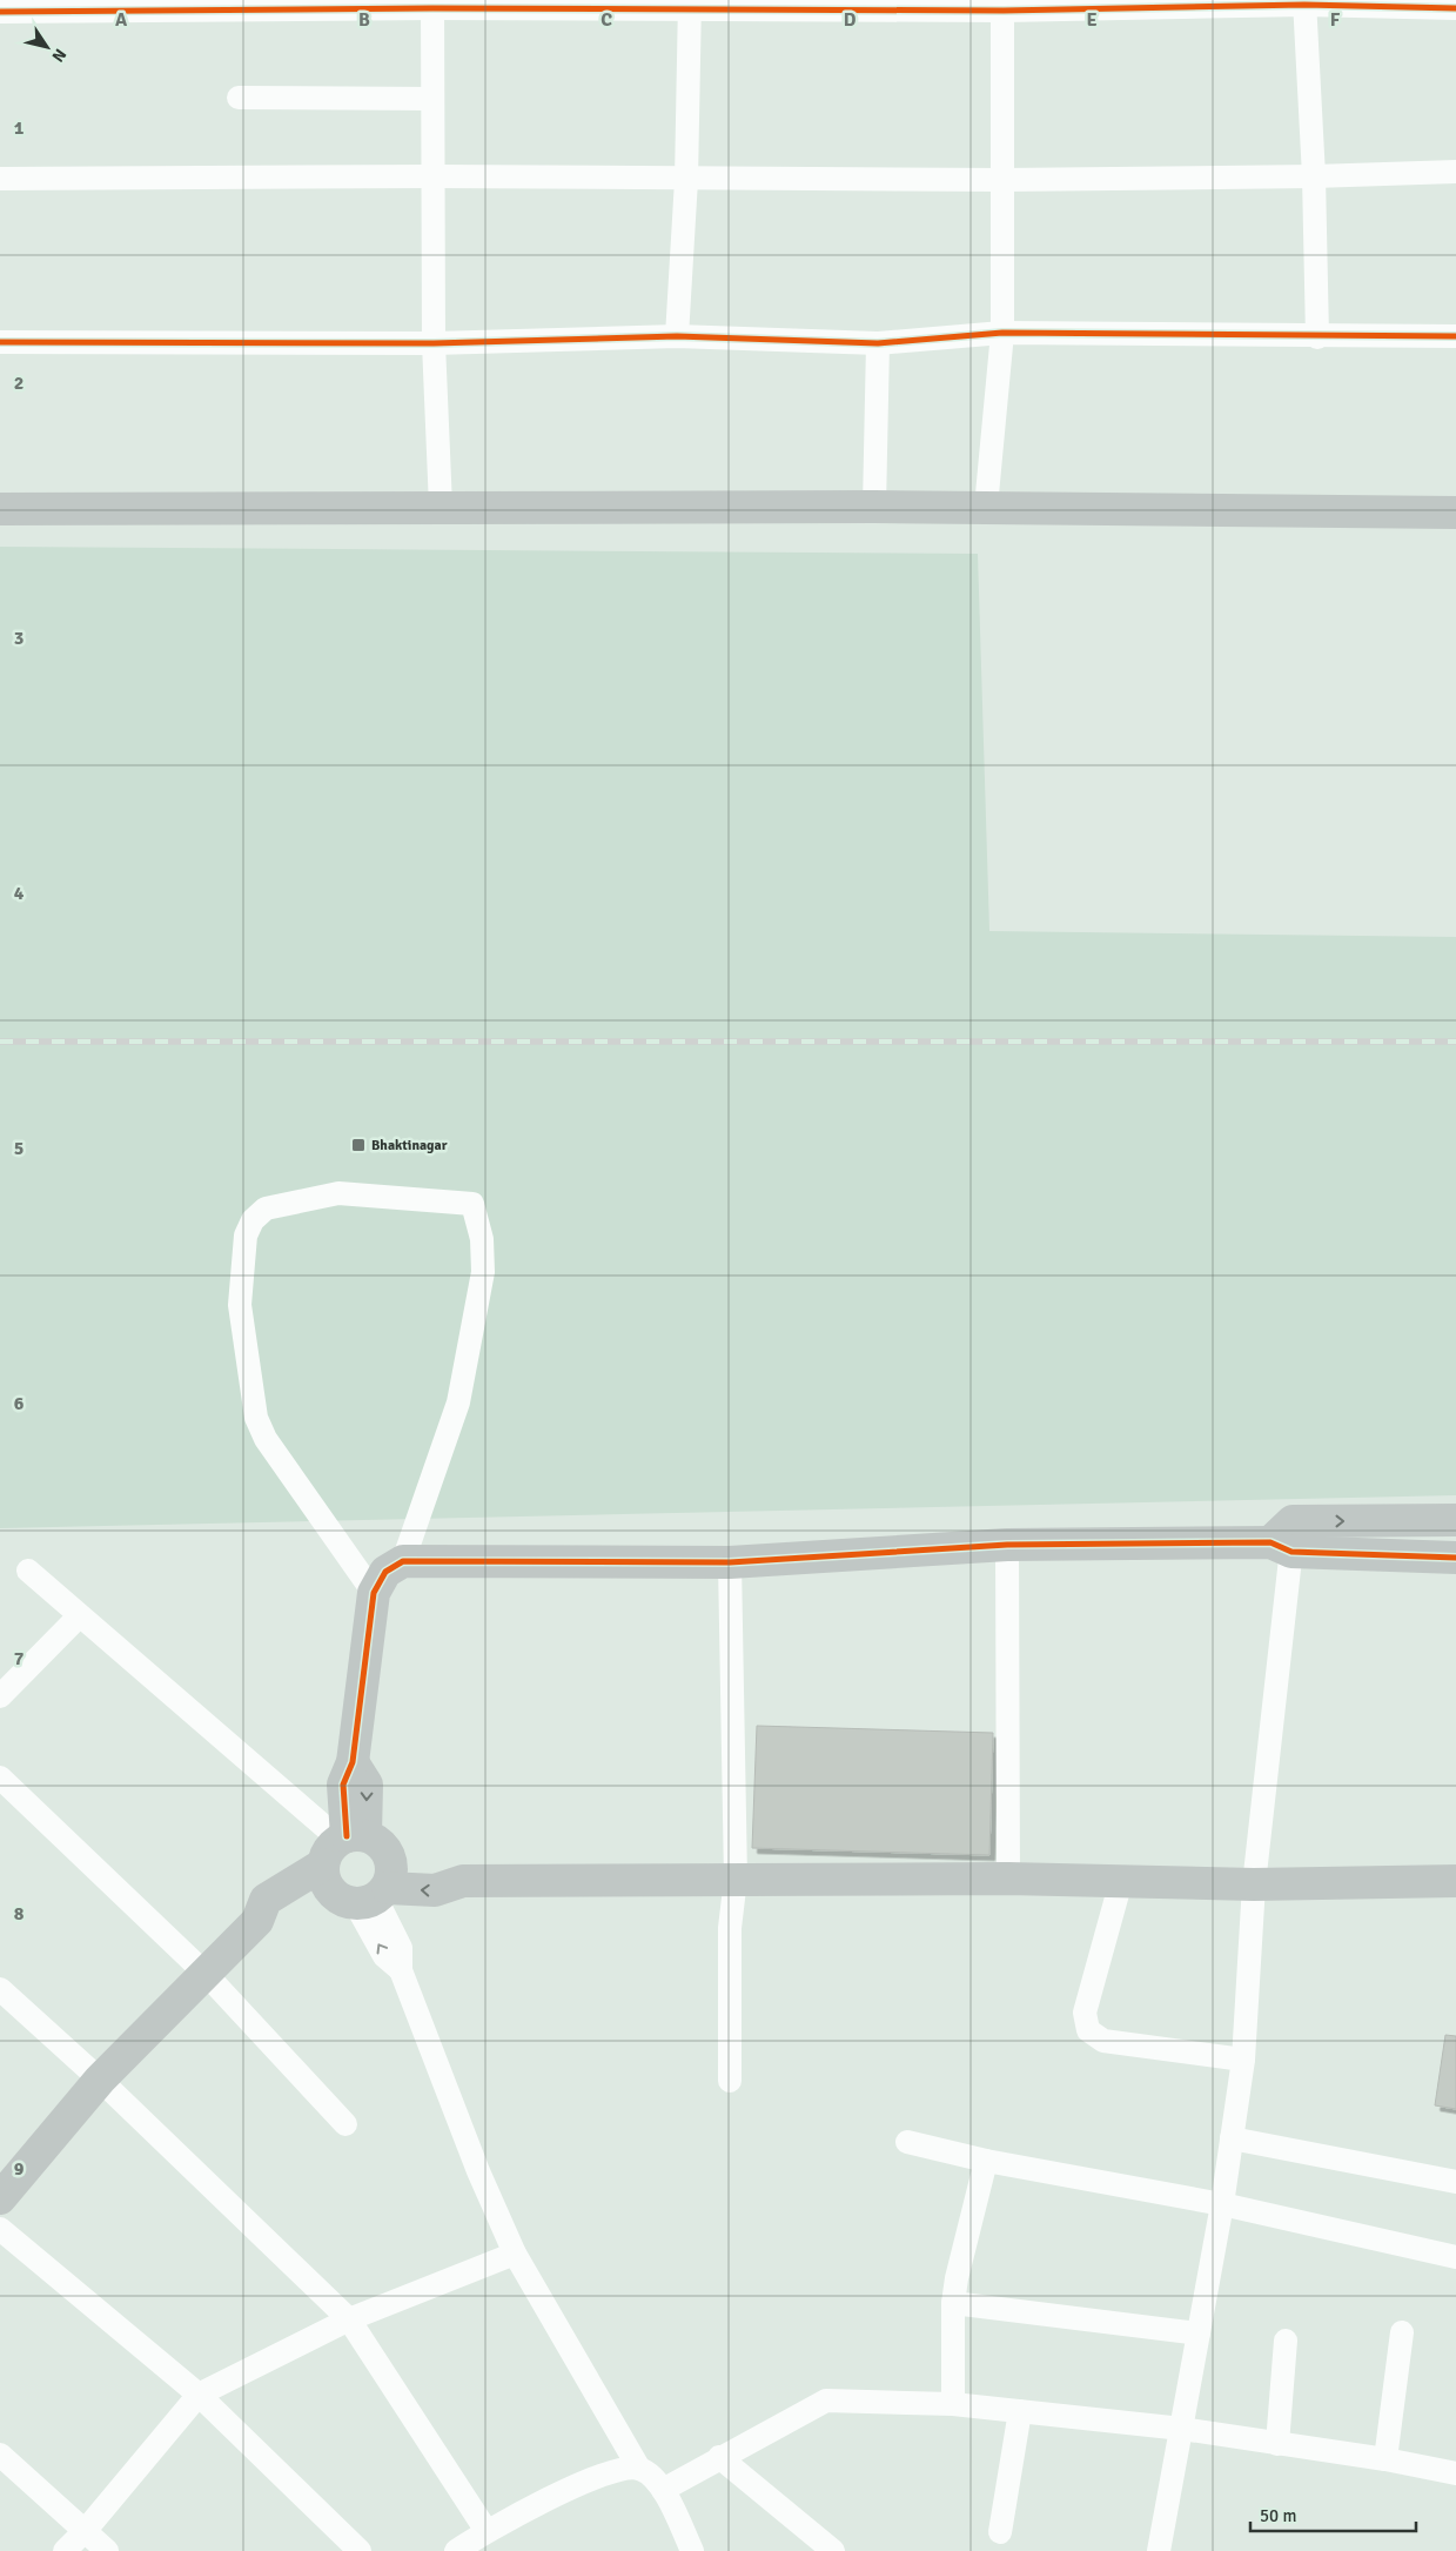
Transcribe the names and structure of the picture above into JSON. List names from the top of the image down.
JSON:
{
  "places": {
    "transit": ["Bhaktinagar"]
  },
  "scale_bar": "50 m",
  "north": "bottom right",
  "grid": {
    "columns": [
      "A",
      "B",
      "C",
      "D",
      "E",
      "F"
    ],
    "rows": [
      "1",
      "2",
      "3",
      "4",
      "5",
      "6",
      "7",
      "8",
      "9"
    ]
  }
}
